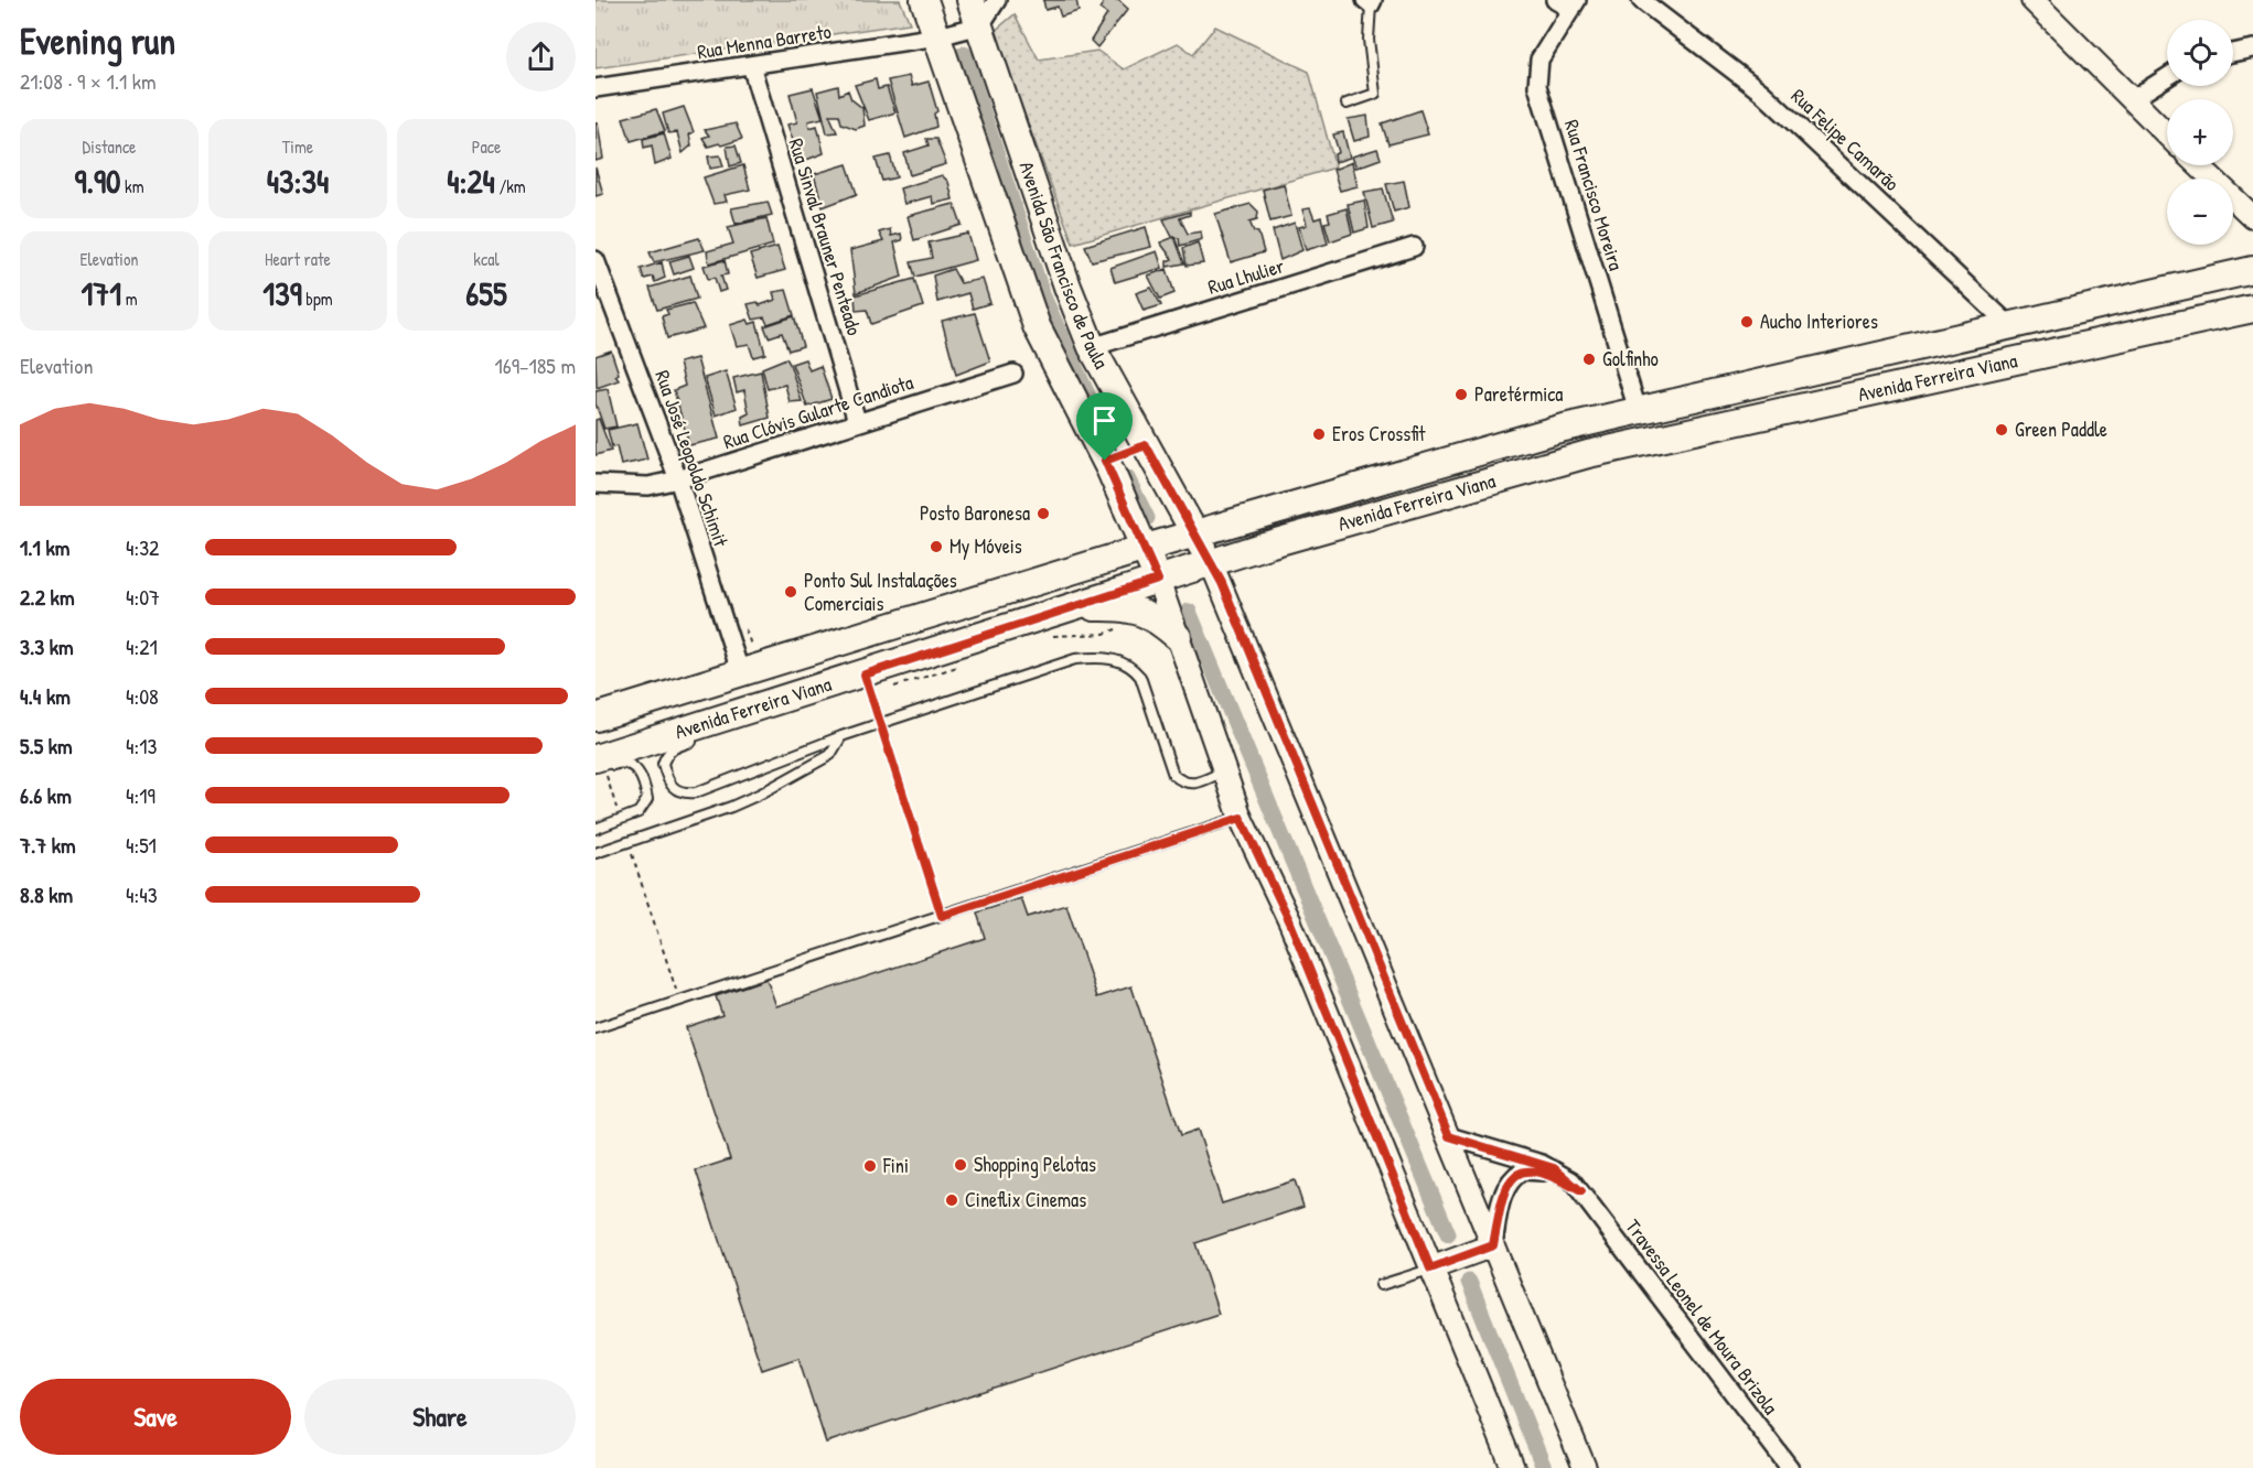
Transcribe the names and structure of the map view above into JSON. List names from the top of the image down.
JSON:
{
  "streets": {
    "main road": ["Avenida São Francisco de Paula", "Avenida Ferreira Viana"],
    "street": [
      "Rua Menna Barreto",
      "Rua Felipe Camarão",
      "Rua Francisco Moreira",
      "Rua Sinval Brauner Penteado",
      "Rua Lhulier",
      "Rua Clóvis Gularte Candiota",
      "Rua José Leopoldo Schimit",
      "Travessa Leonel de Moura Brizola"
    ]
  },
  "crossings": [
    ["Rua Menna Barreto", "Rua Sinval Brauner Penteado"],
    ["Rua Menna Barreto", "Avenida São Francisco de Paula"],
    ["Rua Felipe Camarão", "Avenida Ferreira Viana"],
    ["Rua Francisco Moreira", "Avenida Ferreira Viana"],
    ["Rua Sinval Brauner Penteado", "Rua Clóvis Gularte Candiota"],
    ["Avenida São Francisco de Paula", "Rua Lhulier"],
    ["Avenida São Francisco de Paula", "Avenida Ferreira Viana"],
    ["Avenida São Francisco de Paula", "Travessa Leonel de Moura Brizola"],
    ["Avenida Ferreira Viana", "Rua José Leopoldo Schimit"],
    ["Rua Clóvis Gularte Candiota", "Rua José Leopoldo Schimit"]
  ],
  "places": [
    "Aucho Interiores",
    "Golfinho",
    "Paretérmica",
    "Green Paddle",
    "Eros Crossfit",
    "Posto Baronesa",
    "My Móveis",
    "Ponto Sul Instalações Comerciais",
    "Shopping Pelotas",
    "Fini",
    "Cineflix Cinemas"
  ],
  "page": {
    "heading": ["Evening run", "21:08 · 9 × 1.1 km"],
    "map_buttons": ["+", "−"],
    "stats": [
      ["Distance", "9.90 km"],
      ["Time", "43:34"],
      ["Pace", "4:24 /km"],
      ["Elevation", "171 m"],
      ["Heart rate", "139 bpm"],
      ["kcal", "655"]
    ],
    "chart": ["Elevation", "169–185 m"],
    "list": [
      {
        "name": "1.1 km",
        "note": "4:32"
      },
      {
        "name": "2.2 km",
        "note": "4:07"
      },
      {
        "name": "3.3 km",
        "note": "4:21"
      },
      {
        "name": "4.4 km",
        "note": "4:08"
      },
      {
        "name": "5.5 km",
        "note": "4:13"
      },
      {
        "name": "6.6 km",
        "note": "4:19"
      },
      {
        "name": "7.7 km",
        "note": "4:51"
      },
      {
        "name": "8.8 km",
        "note": "4:43"
      }
    ],
    "buttons": ["Save", "Share"]
  }
}
